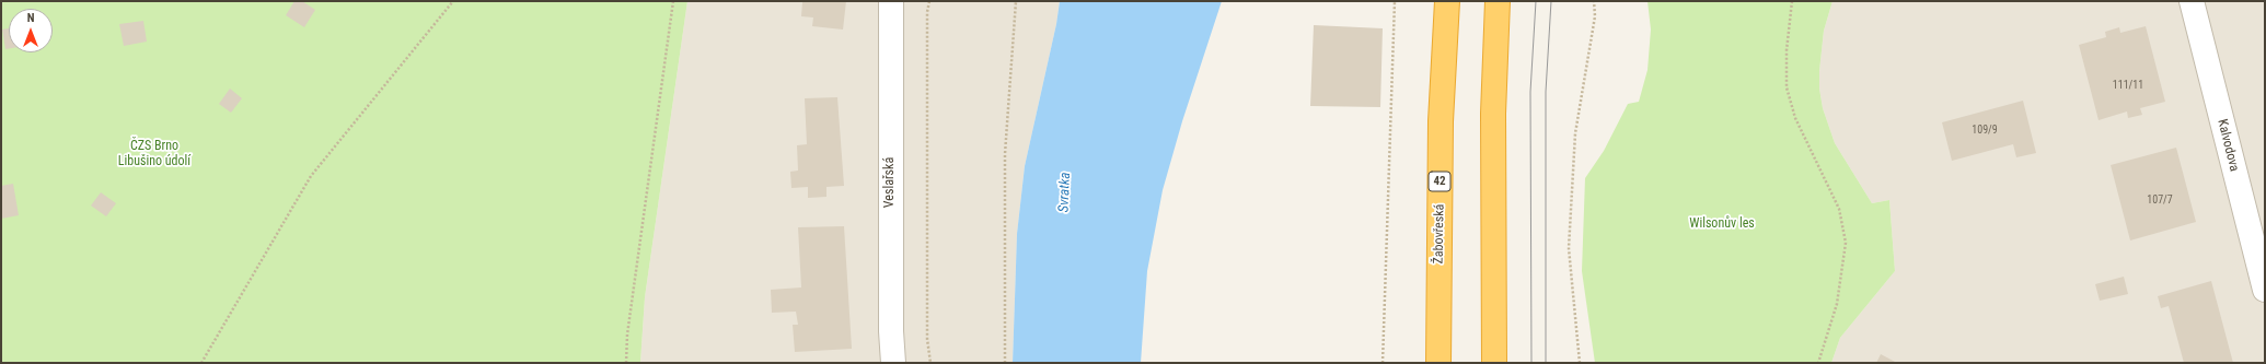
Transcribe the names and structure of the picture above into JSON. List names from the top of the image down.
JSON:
{
  "streets": {
    "highway": ["42", "Žabovřeská"],
    "street": ["Kalvodova", "Veslařská"]
  },
  "water": ["Svratka"],
  "parks": ["ČZS Brno Libušino údolí", "Wilsonův les"],
  "house_numbers": ["111/11", "109/9", "107/7"],
  "north": "top"
}
